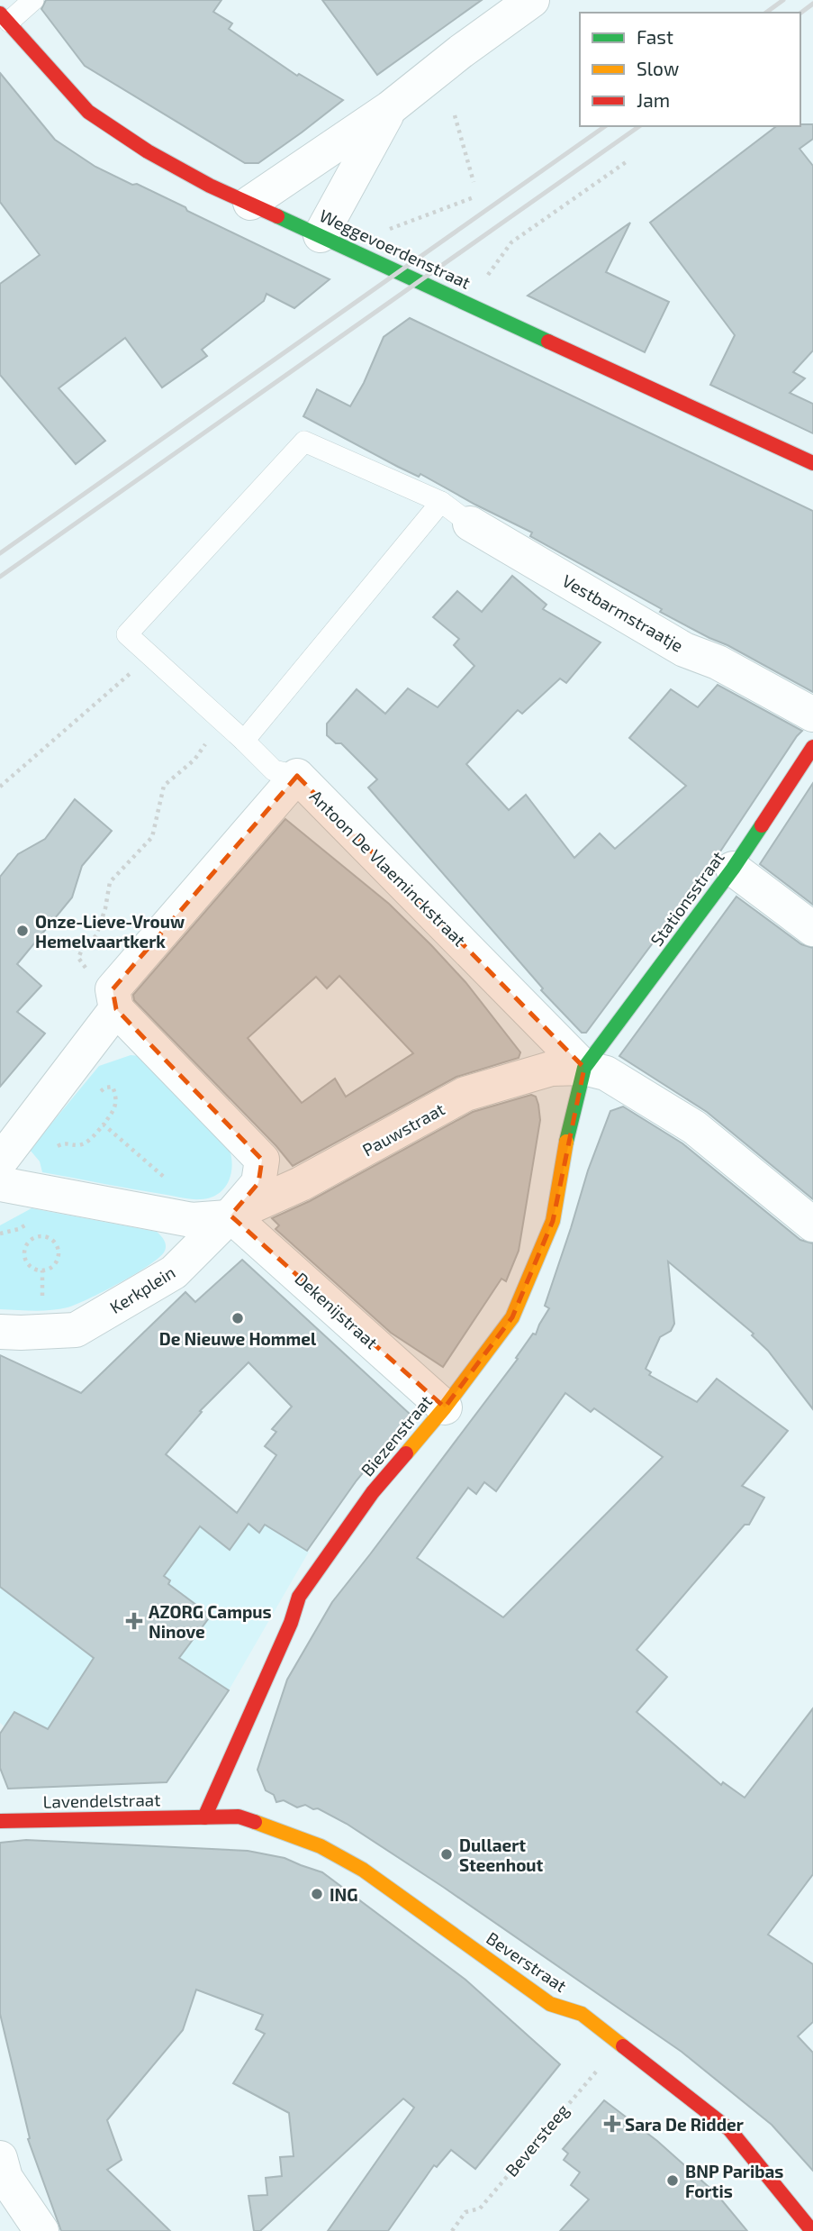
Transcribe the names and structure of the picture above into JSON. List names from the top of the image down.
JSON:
{
  "streets": {
    "street": [
      "Weggevoerdenstraat",
      "Vestbarmstraatje",
      "Antoon De Vlaeminckstraat",
      "Stationsstraat",
      "Pauwstraat",
      "Kerkplein",
      "Dekenijstraat",
      "Biezenstraat",
      "Lavendelstraat",
      "Beverstraat"
    ],
    "path": ["Beversteeg"]
  },
  "crossings": [
    ["Antoon De Vlaeminckstraat", "Stationsstraat"],
    ["Antoon De Vlaeminckstraat", "Pauwstraat"],
    ["Antoon De Vlaeminckstraat", "Kerkplein"],
    ["Antoon De Vlaeminckstraat", "Biezenstraat"],
    ["Stationsstraat", "Pauwstraat"],
    ["Stationsstraat", "Biezenstraat"],
    ["Pauwstraat", "Kerkplein"],
    ["Pauwstraat", "Dekenijstraat"],
    ["Pauwstraat", "Biezenstraat"],
    ["Kerkplein", "Dekenijstraat"],
    ["Dekenijstraat", "Biezenstraat"],
    ["Biezenstraat", "Lavendelstraat"],
    ["Biezenstraat", "Beverstraat"],
    ["Lavendelstraat", "Beverstraat"],
    ["Beverstraat", "Beversteeg"]
  ],
  "places": {
    "other": [
      "Onze-Lieve-Vrouw Hemelvaartkerk",
      "De Nieuwe Hommel",
      "Dullaert Steenhout",
      "ING",
      "BNP Paribas Fortis"
    ],
    "health": ["AZORG Campus Ninove", "Sara De Ridder"]
  },
  "legend": ["Fast", "Slow", "Jam"]
}
